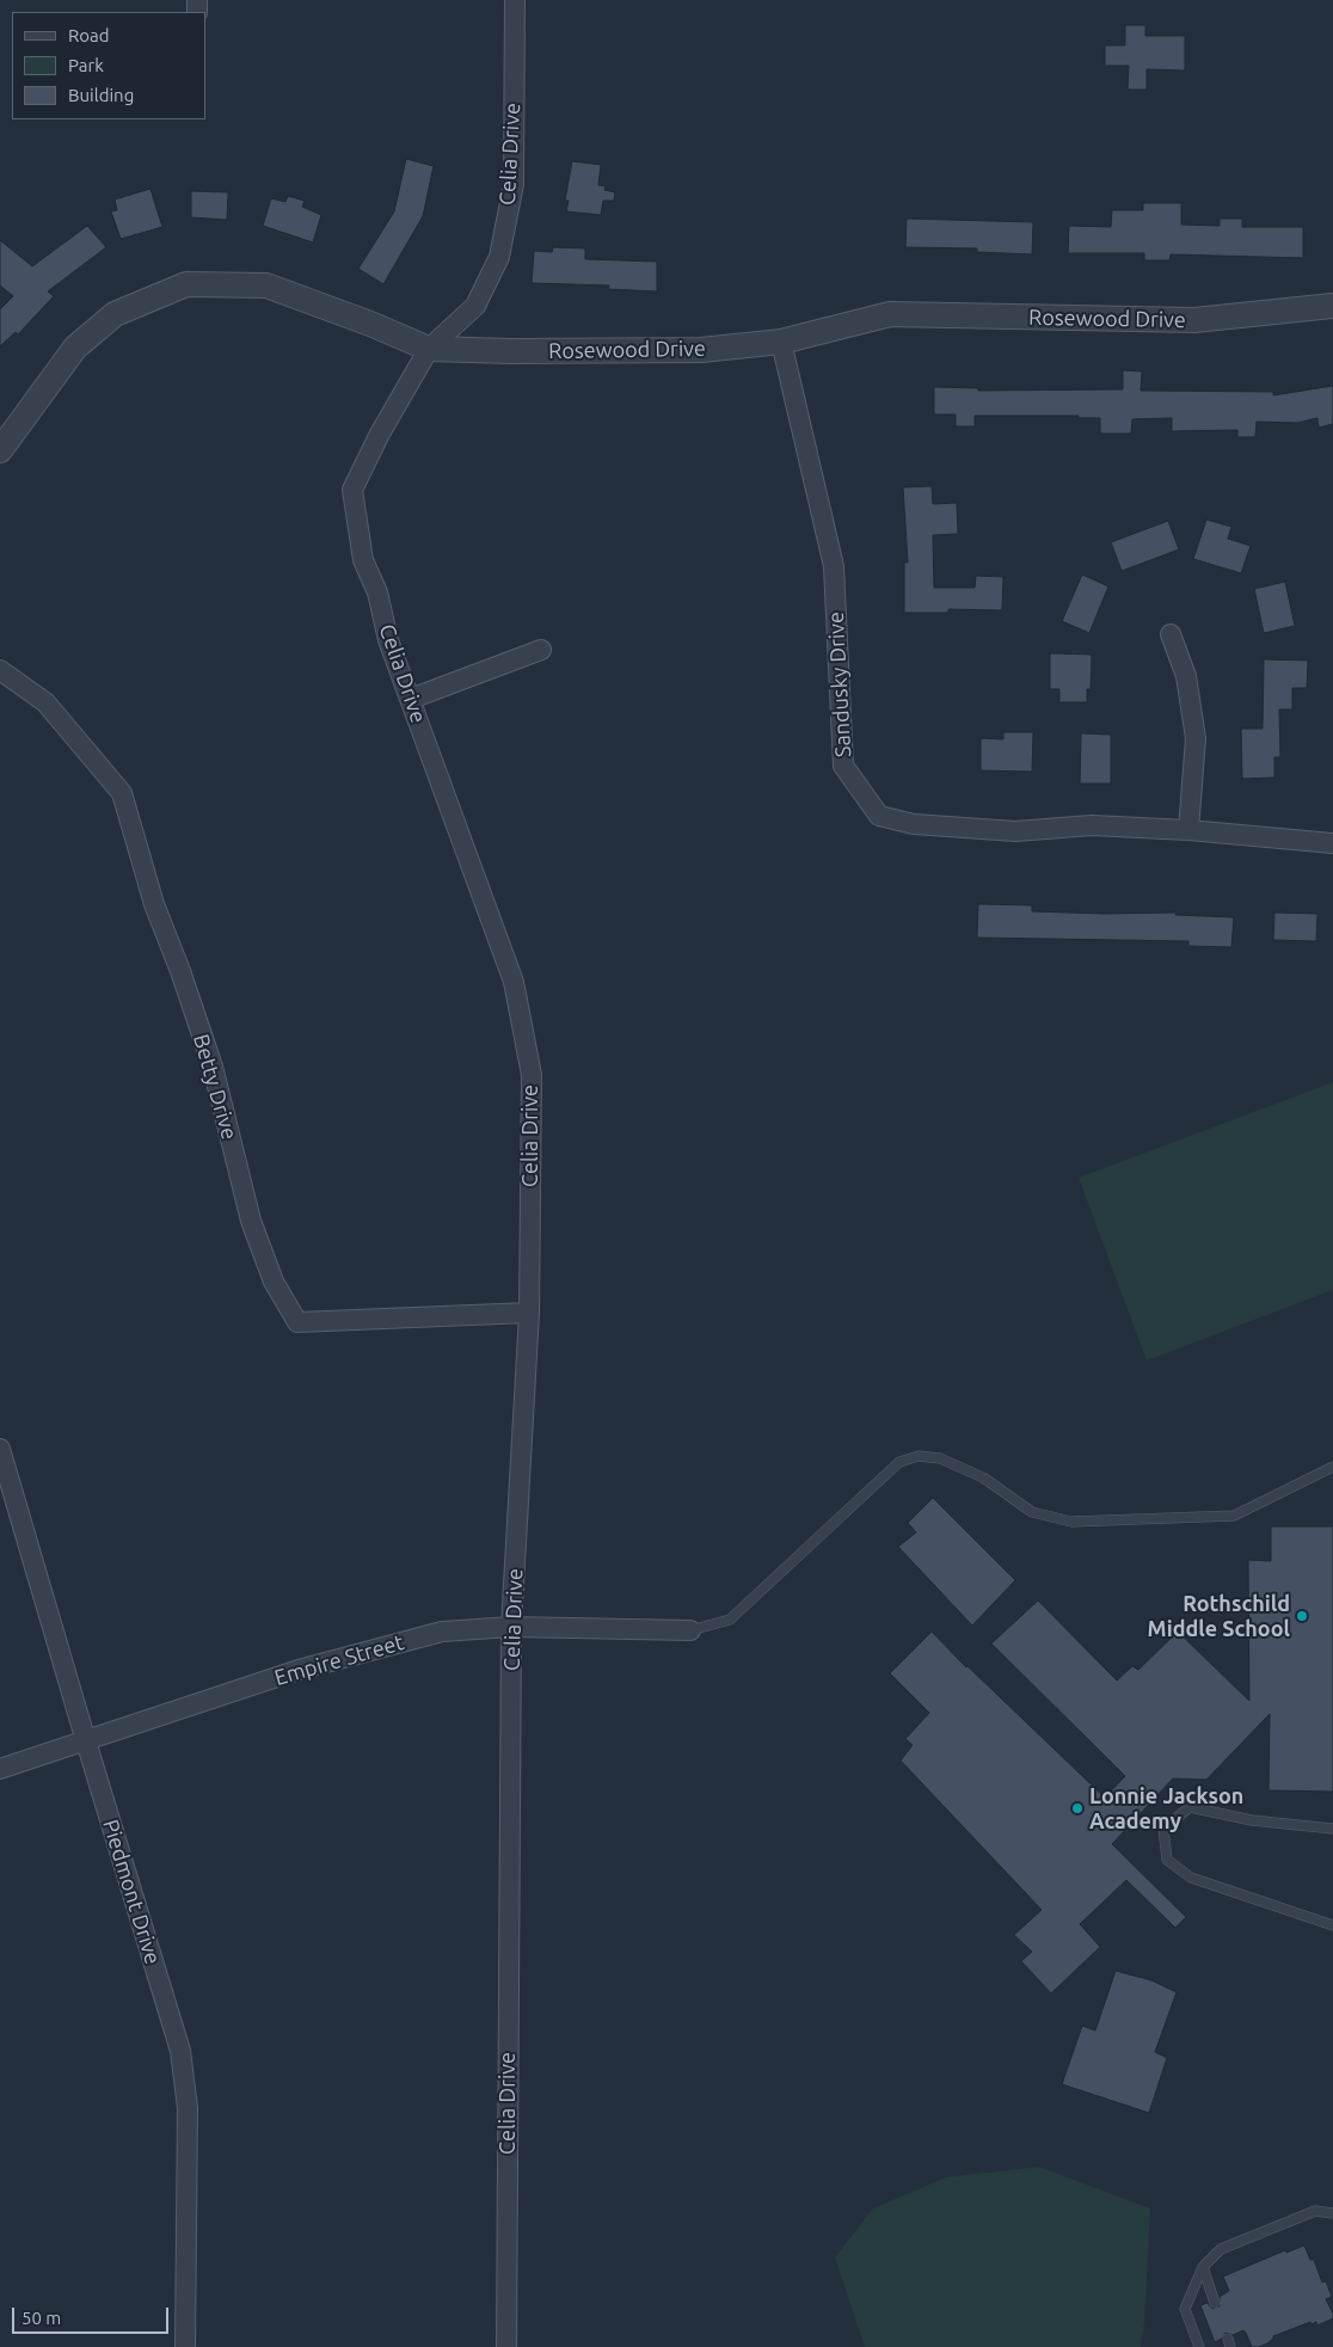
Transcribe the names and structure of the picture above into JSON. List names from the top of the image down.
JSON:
{
  "streets": {
    "street": [
      "Celia Drive",
      "Rosewood Drive",
      "Sandusky Drive",
      "Betty Drive",
      "Empire Street",
      "Piedmont Drive"
    ]
  },
  "crossings": [
    ["Celia Drive", "Rosewood Drive"],
    ["Celia Drive", "Betty Drive"],
    ["Celia Drive", "Empire Street"],
    ["Rosewood Drive", "Sandusky Drive"],
    ["Empire Street", "Piedmont Drive"]
  ],
  "places": ["Rothschild Middle School", "Lonnie Jackson Academy"],
  "legend": ["Road", "Park", "Building"],
  "scale_bar": "50 m"
}
